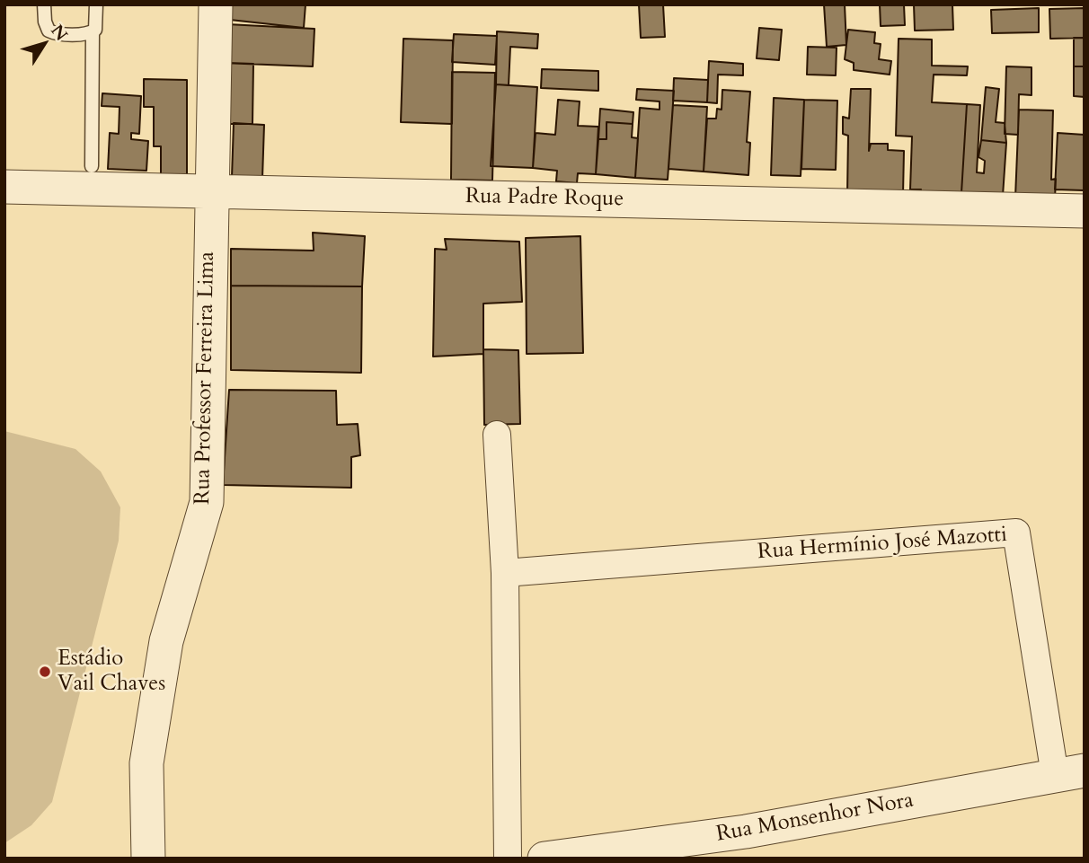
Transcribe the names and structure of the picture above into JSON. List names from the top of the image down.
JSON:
{
  "streets": {
    "street": [
      "Rua Padre Roque",
      "Rua Professor Ferreira Lima",
      "Rua Hermínio José Mazotti",
      "Rua Monsenhor Nora"
    ]
  },
  "crossings": [
    ["Rua Padre Roque", "Rua Professor Ferreira Lima"],
    ["Rua Hermínio José Mazotti", "Rua Monsenhor Nora"]
  ],
  "places": ["Estádio Vail Chaves"],
  "north": "top right"
}
